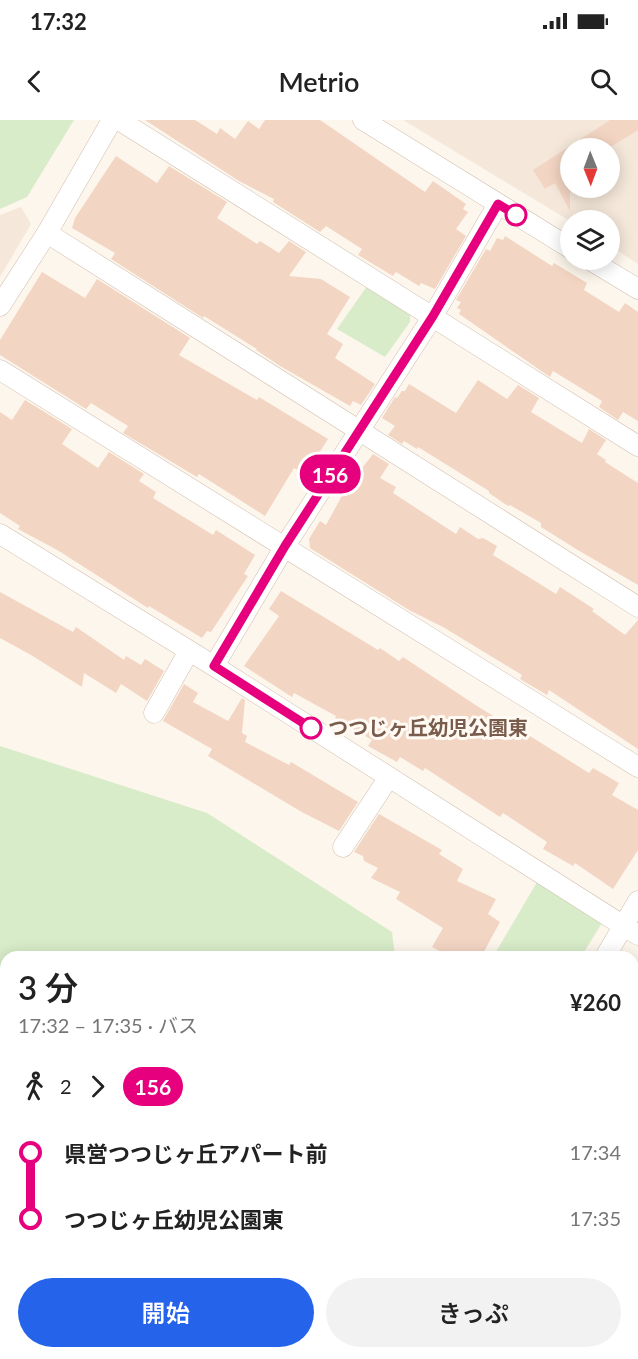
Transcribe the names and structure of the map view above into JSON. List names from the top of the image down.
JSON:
{
  "places": ["つつじヶ丘幼児公園東"],
  "lines": ["bus line 156"],
  "north": "bottom",
  "page": {
    "status": "17:32",
    "header": "Metrio",
    "on_map": "156",
    "heading": ["3 分", "17:32 – 17:35 · バス", "¥260"],
    "legs": ["2", "156"],
    "list": [
      {
        "name": "県営つつじヶ丘アパート前",
        "value": "17:34"
      },
      {
        "name": "つつじヶ丘幼児公園東",
        "value": "17:35"
      }
    ],
    "buttons": ["開始", "きっぷ"]
  }
}
